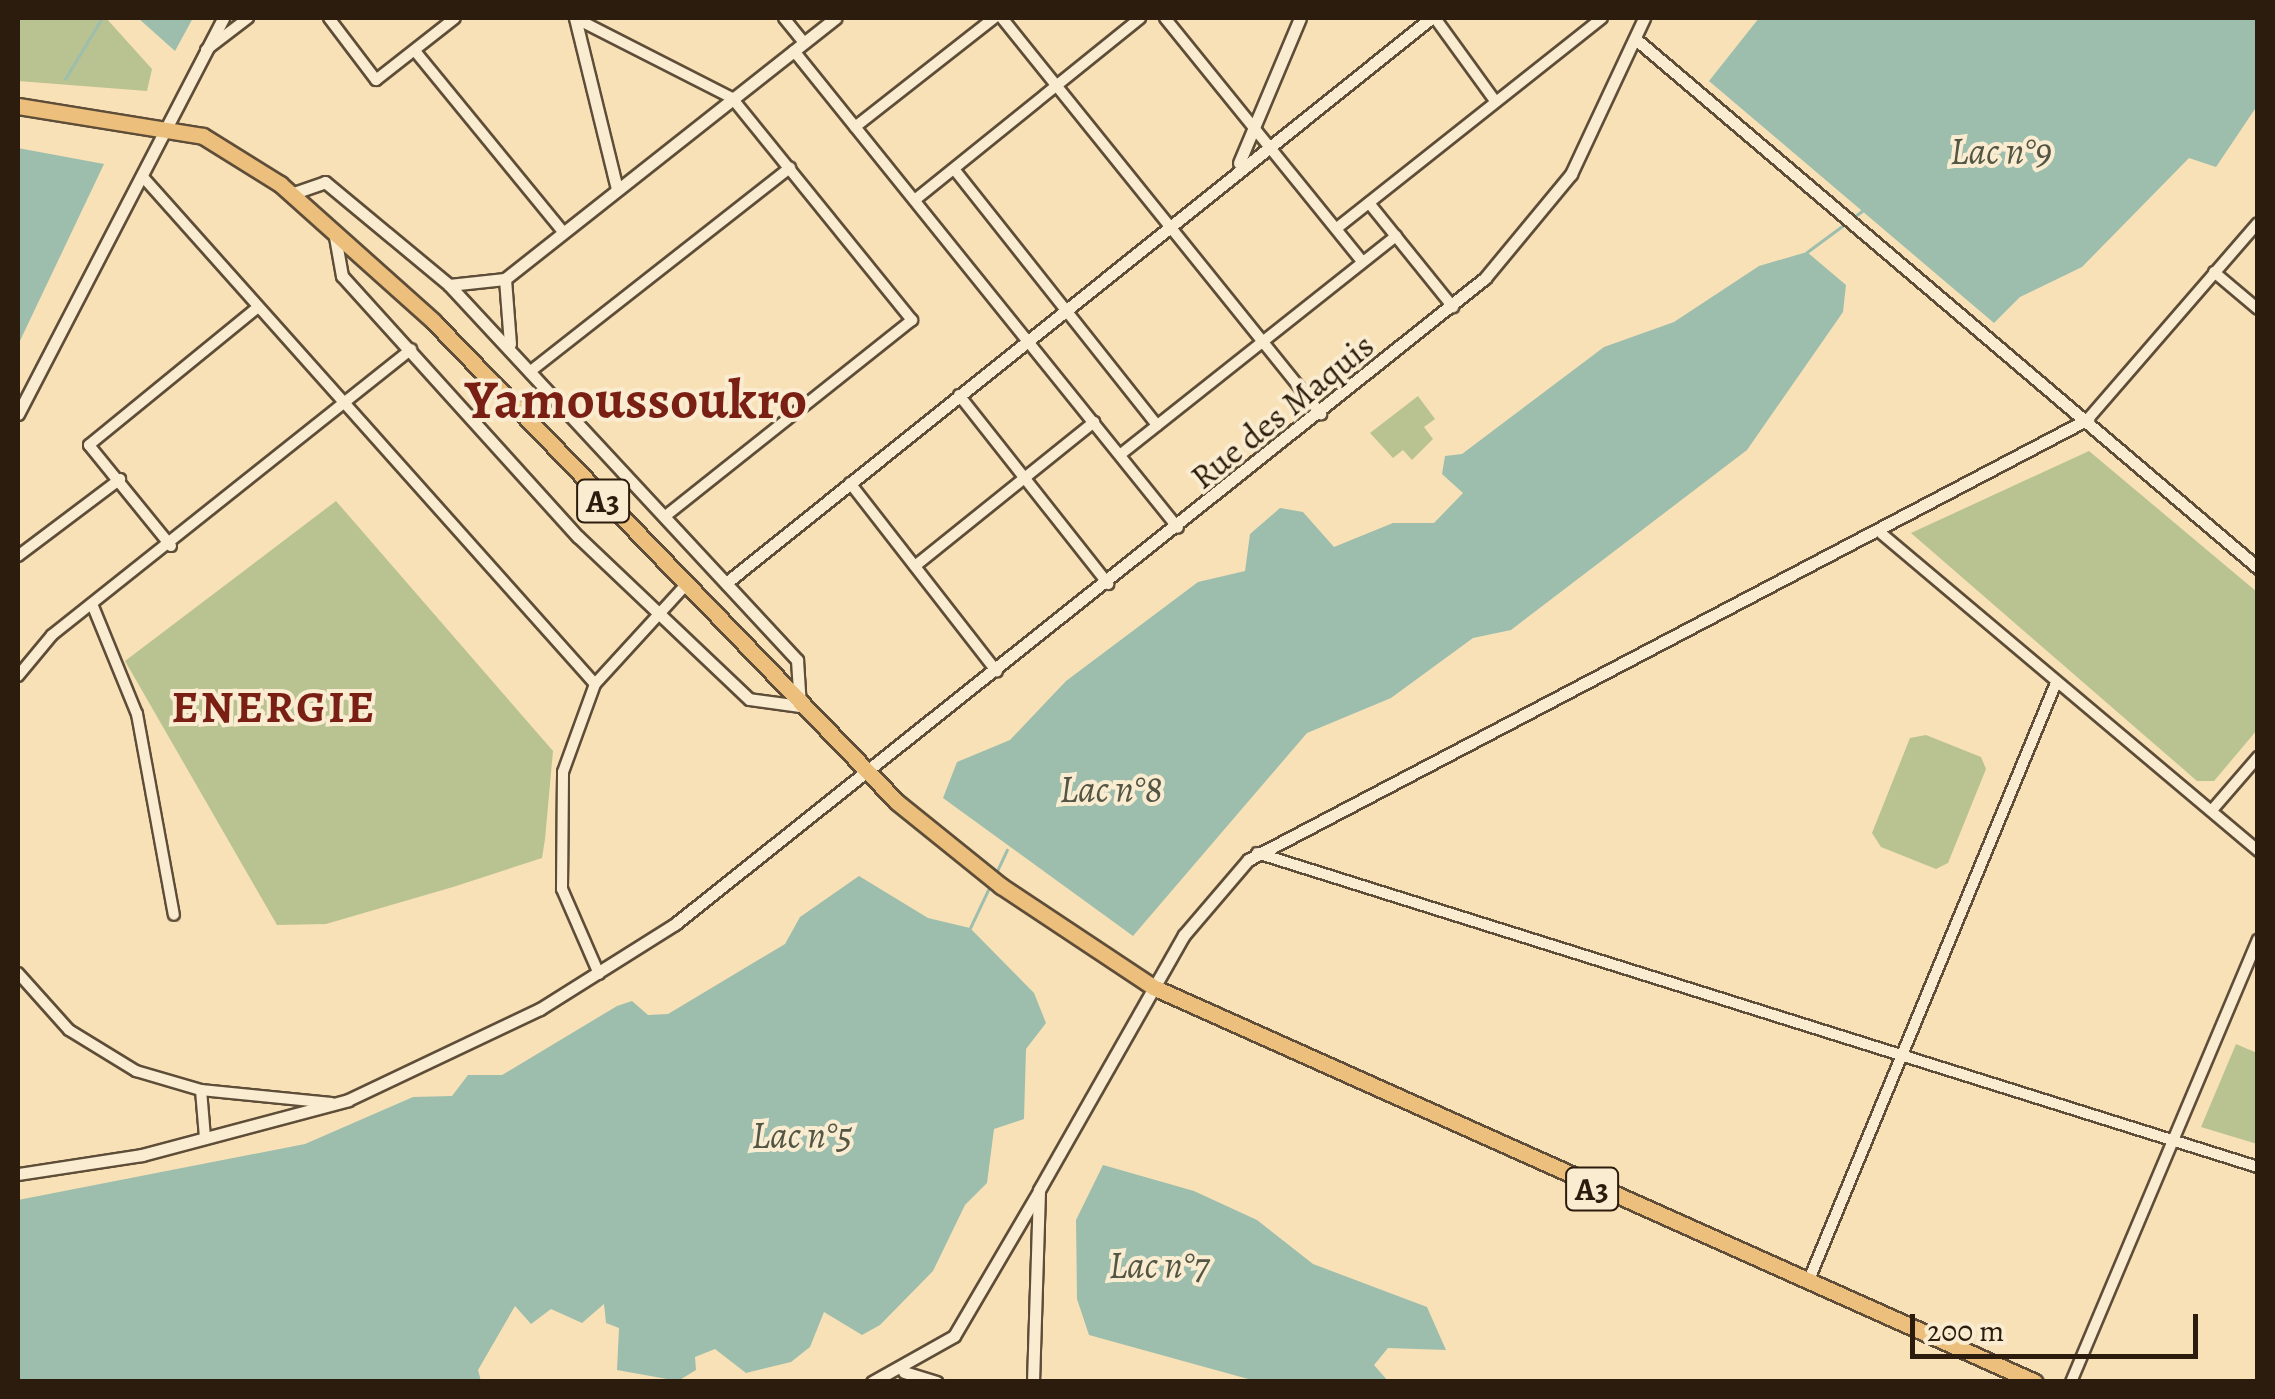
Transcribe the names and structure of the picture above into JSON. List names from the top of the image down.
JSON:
{
  "streets": {
    "highway": ["A3"],
    "street": ["Rue des Maquis"]
  },
  "crossings": [
    ["Rue des Maquis", "A3"]
  ],
  "districts": ["Yamoussoukro", "ENERGIE"],
  "water": [
    "Lac n°9",
    "Lac n°8",
    "Lac n°5",
    "Lac n°7"
  ],
  "scale_bar": "200 m"
}
